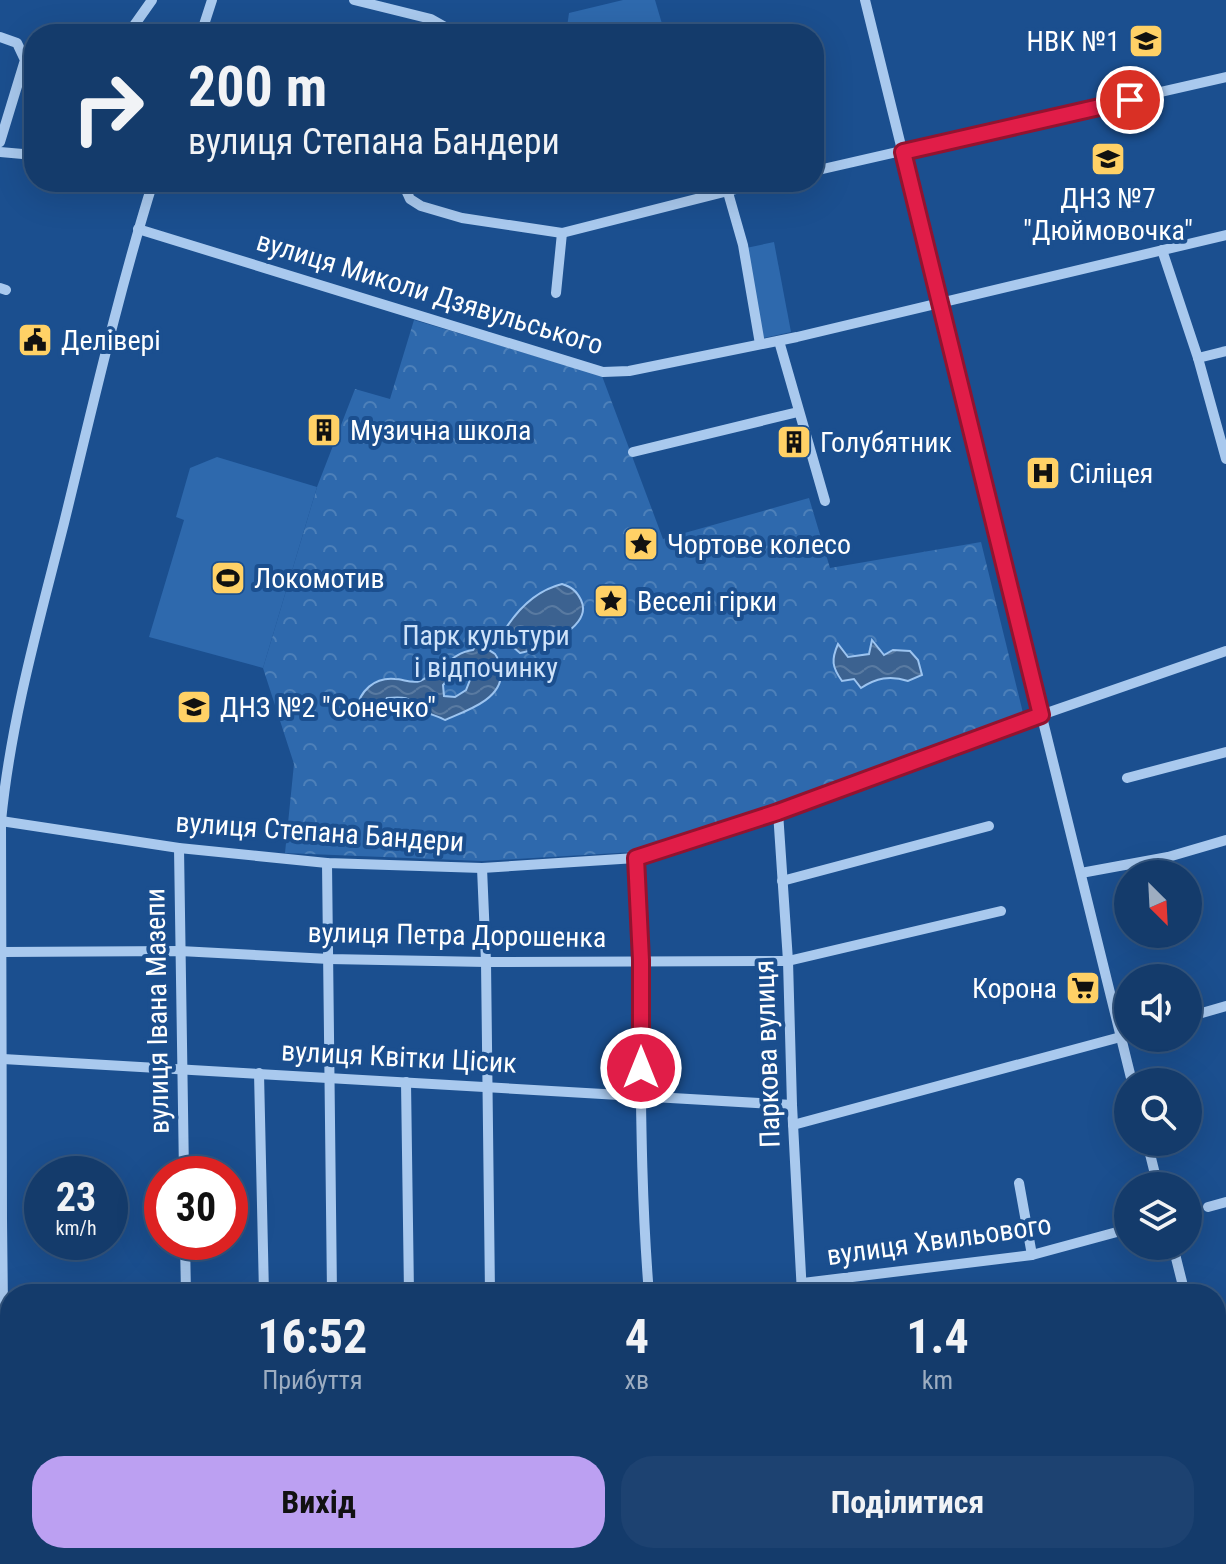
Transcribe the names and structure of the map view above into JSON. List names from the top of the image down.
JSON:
{
  "streets": {
    "street": [
      "вулиця Миколи Дзявульського",
      "вулиця Степана Бандери",
      "вулиця Петра Дорошенка",
      "вулиця Івана Мазепи",
      "Паркова вулиця",
      "вулиця Квітки Цісик",
      "вулиця Хвильового"
    ]
  },
  "crossings": [
    ["вулиця Степана Бандери", "вулиця Івана Мазепи"],
    ["вулиця Степана Бандери", "Паркова вулиця"],
    ["вулиця Петра Дорошенка", "вулиця Івана Мазепи"],
    ["вулиця Петра Дорошенка", "Паркова вулиця"],
    ["вулиця Івана Мазепи", "вулиця Квітки Цісик"],
    ["Паркова вулиця", "вулиця Квітки Цісик"]
  ],
  "parks": ["Парк культури і відпочинку"],
  "places": {
    "school or university": ["НВК №1", "ДНЗ №7 \"Дюймовочка\"", "ДНЗ №2 \"Сонечко\""],
    "public building": ["Делівері"],
    "building": ["Музична школа", "Голубятник"],
    "hospital": ["Сіліцея"],
    "place": ["Чортове колесо", "Веселі гірки"],
    "sports": ["Локомотив"],
    "supermarket": ["Корона"]
  },
  "north": "bottom right",
  "page": {
    "turn": ["200 m", "вулиця Степана Бандери"],
    "speed": "23 km/h",
    "limit": "30",
    "eta": [
      "16:52",
      "Прибуття",
      "4",
      "хв",
      "1.4",
      "km"
    ],
    "buttons": ["Вихід", "Поділитися"]
  }
}
